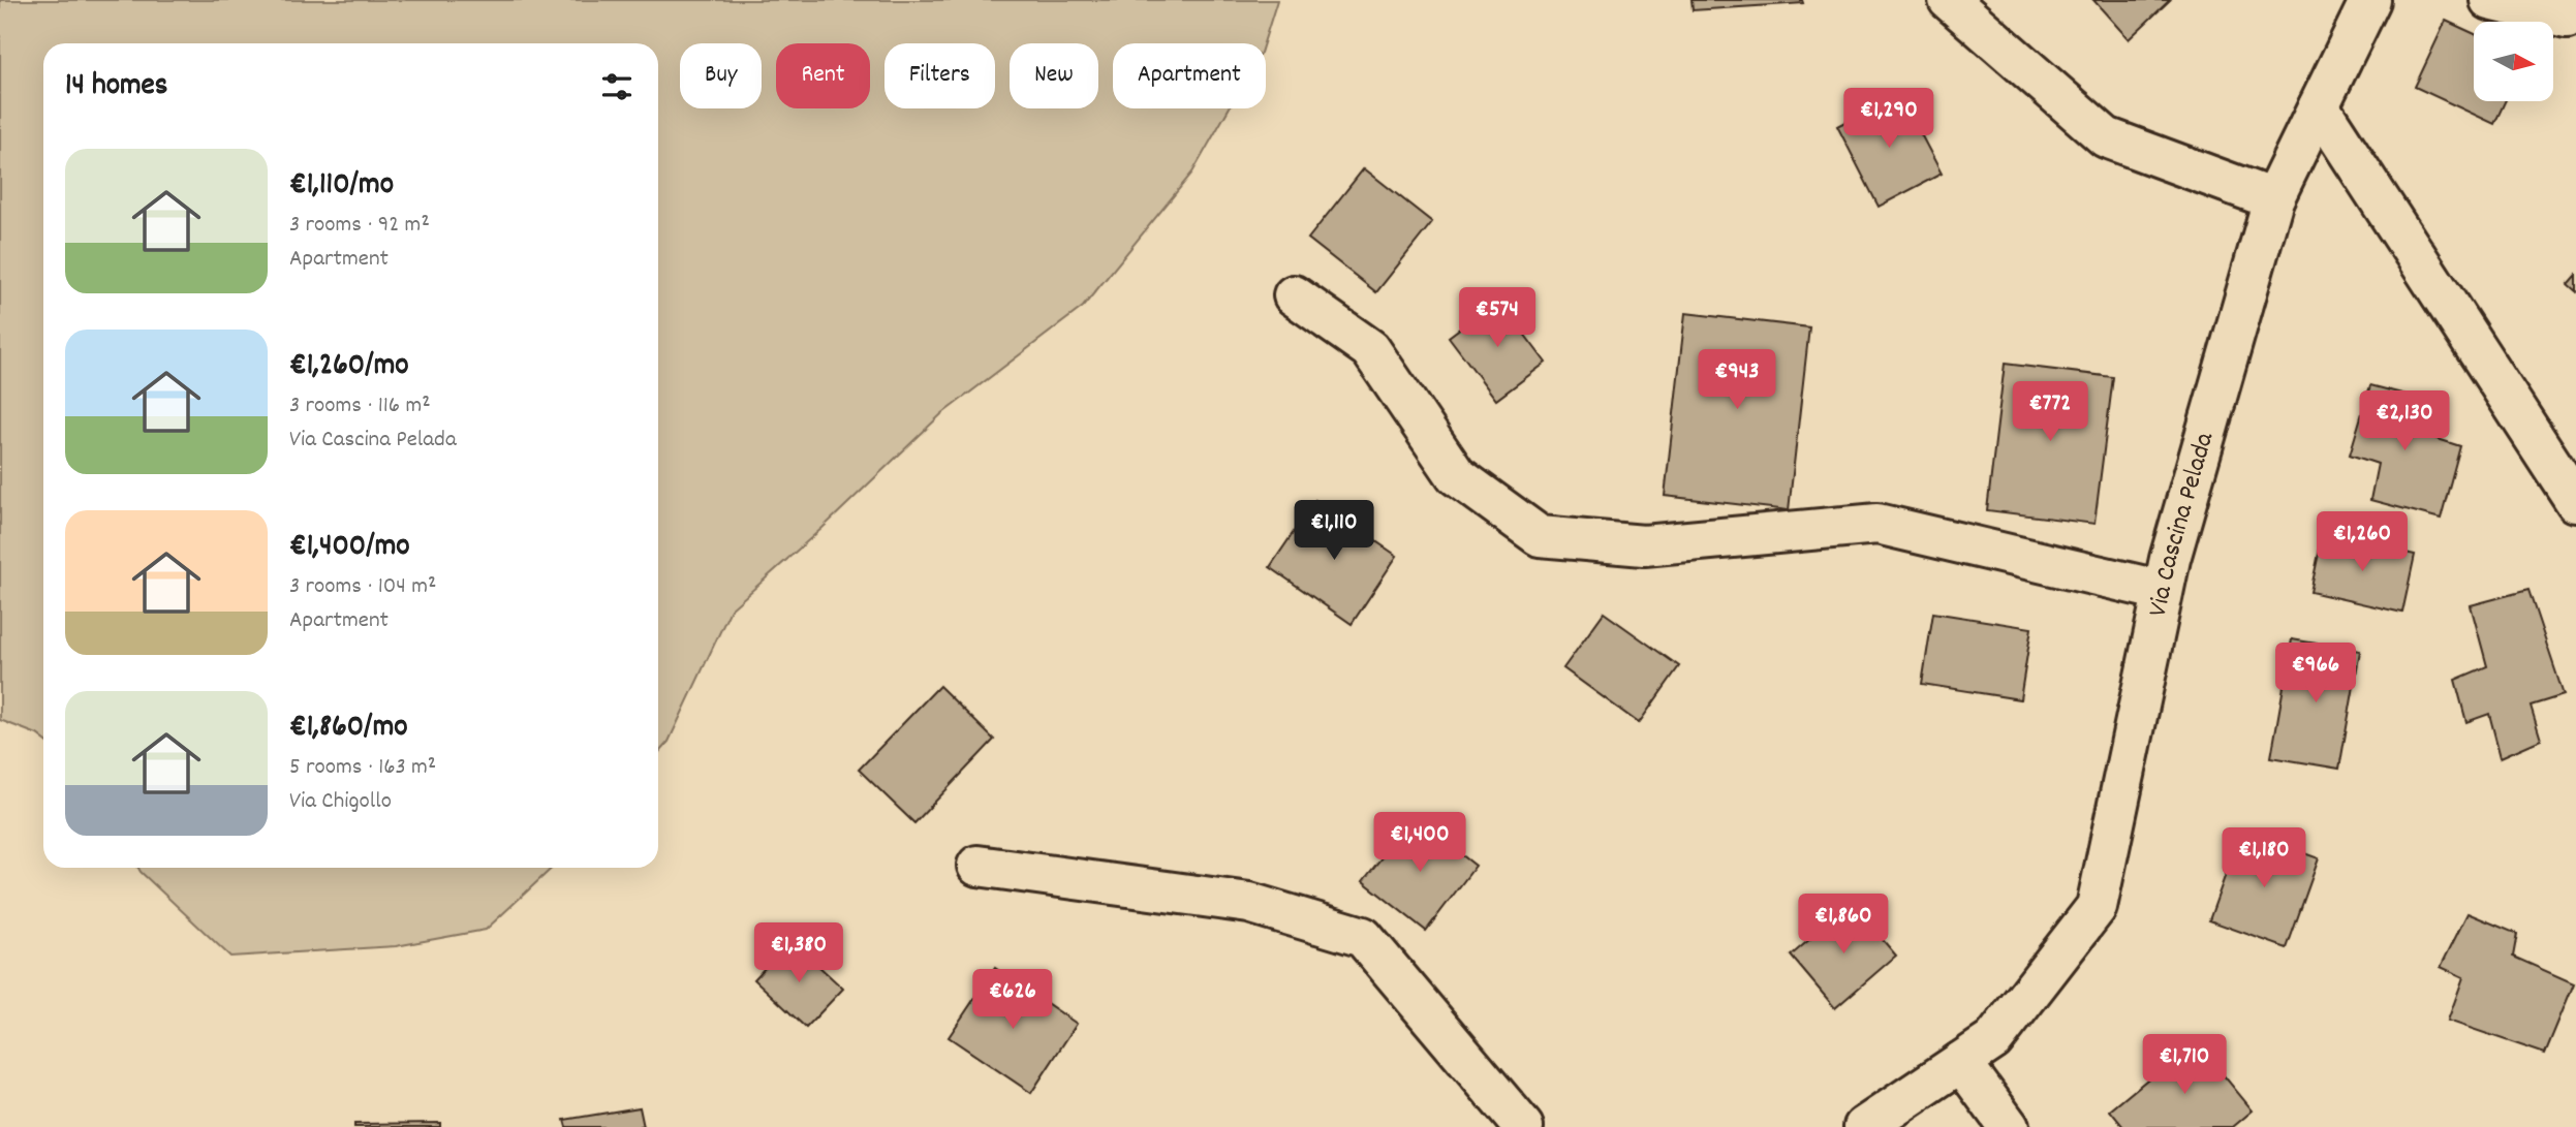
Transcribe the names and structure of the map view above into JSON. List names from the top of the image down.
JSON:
{
  "streets": {
    "street": ["Via Cascina Pelada"]
  },
  "north": "right",
  "page": {
    "chip": [
      "Buy",
      "Rent",
      "Filters",
      "New",
      "Apartment"
    ],
    "heading": "14 homes",
    "price": [
      "€1,290",
      "€574",
      "€943",
      "€772",
      "€2,130",
      "€1,110",
      "€1,260",
      "€966",
      "€1,400",
      "€1,180",
      "€1,860",
      "€1,380",
      "€626",
      "€1,710"
    ],
    "list": [
      {
        "name": "€1,110/mo",
        "note": "3 rooms · 92 m² · Apartment"
      },
      {
        "name": "€1,260/mo",
        "note": "3 rooms · 116 m² · Via Cascina Pelada"
      },
      {
        "name": "€1,400/mo",
        "note": "3 rooms · 104 m² · Apartment"
      },
      {
        "name": "€1,860/mo",
        "note": "5 rooms · 163 m² · Via Chigollo"
      }
    ]
  }
}
